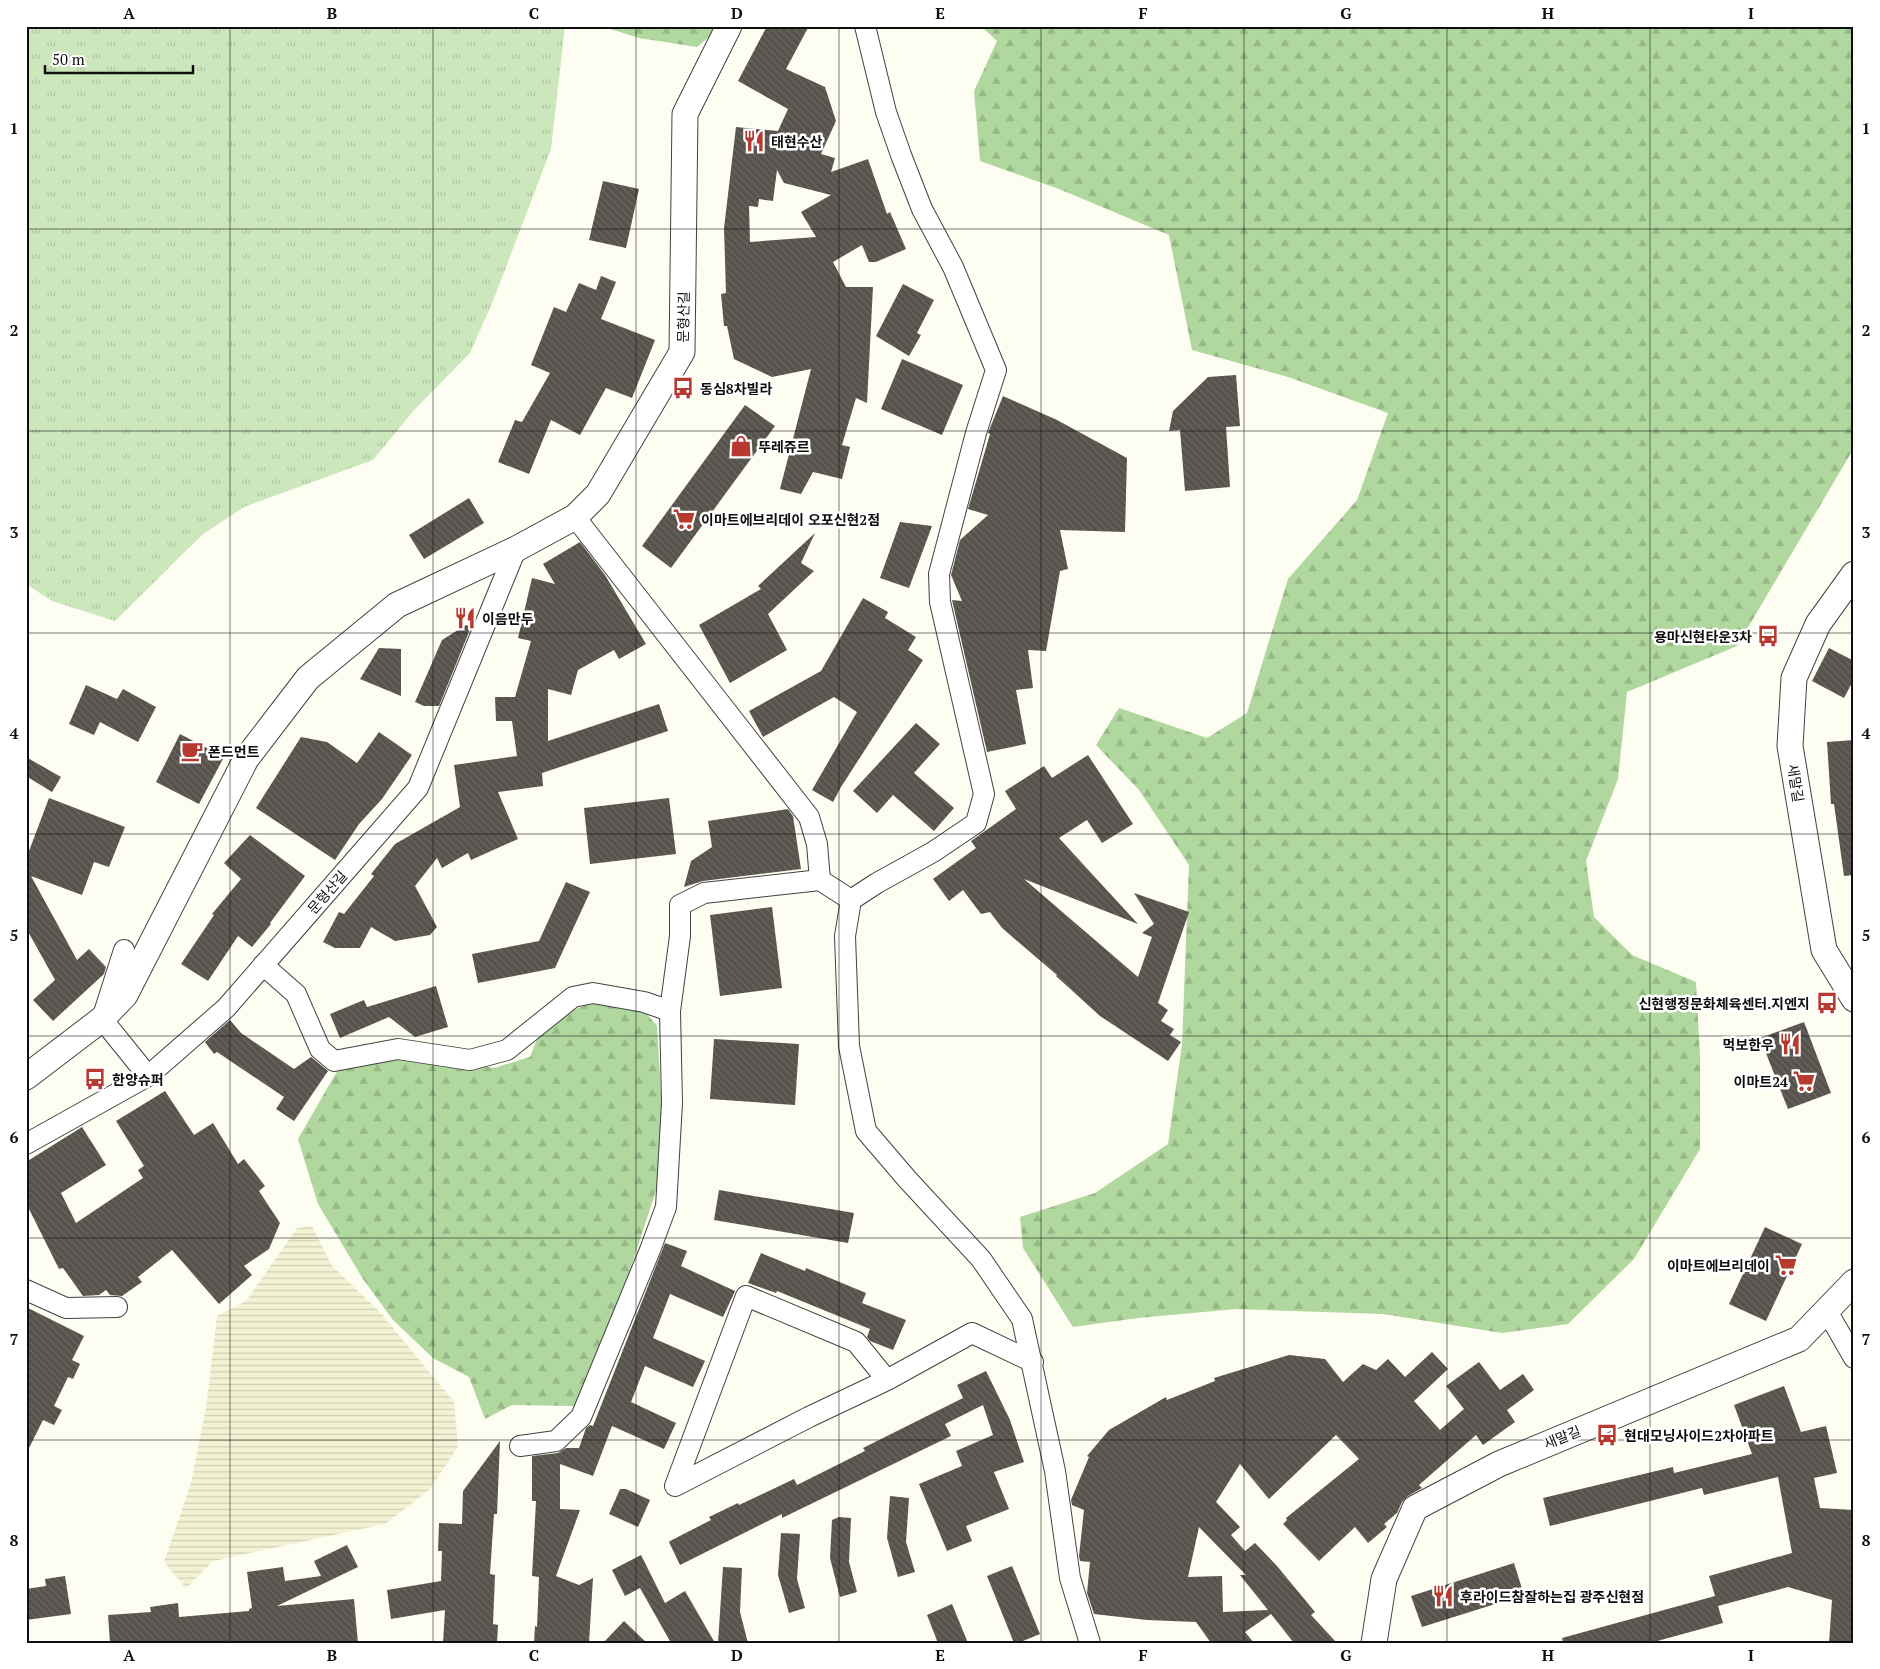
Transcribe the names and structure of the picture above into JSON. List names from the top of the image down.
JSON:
{
  "streets": {
    "street": ["문형산길", "새말길"]
  },
  "places": {
    "restaurant": [
      "태현수산",
      "이음만두",
      "먹보한우",
      "후라이드참잘하는집 광주신현점"
    ],
    "bus stop": [
      "동심8차빌라",
      "용마신현타운3차",
      "신현행정문화체육센터.지엔지",
      "한양슈퍼",
      "현대모닝사이드2차아파트"
    ],
    "shop": ["뚜레쥬르"],
    "supermarket": ["이마트에브리데이 오포신현2점", "이마트24", "이마트에브리데이"],
    "cafe": ["폰드먼트"]
  },
  "scale_bar": "50 m",
  "grid": {
    "columns": [
      "A",
      "B",
      "C",
      "D",
      "E",
      "F",
      "G",
      "H",
      "I"
    ],
    "rows": [
      "1",
      "2",
      "3",
      "4",
      "5",
      "6",
      "7",
      "8"
    ]
  }
}
